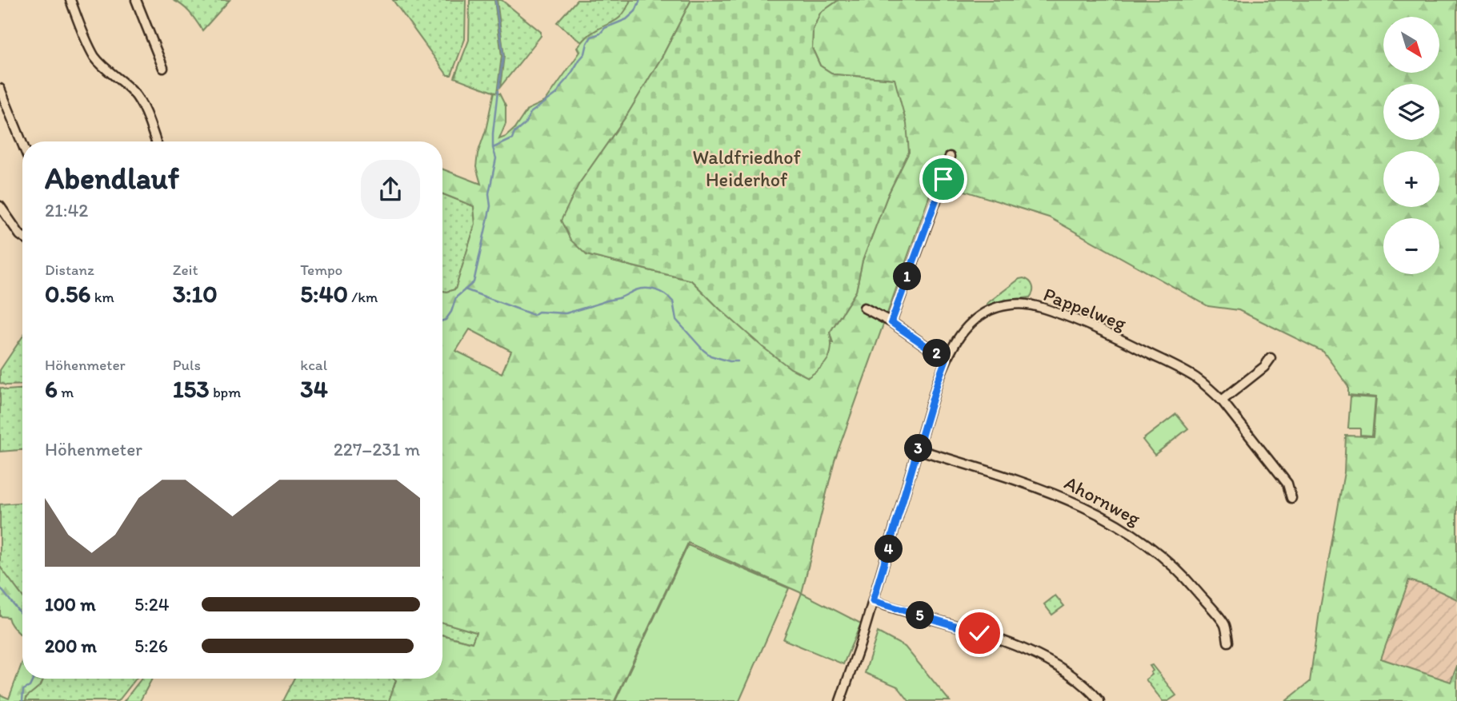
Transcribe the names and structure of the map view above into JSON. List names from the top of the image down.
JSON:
{
  "streets": {
    "street": ["Pappelweg", "Ahornweg"]
  },
  "crossings": [
    ["Pappelweg", "Ahornweg"]
  ],
  "parks": ["Waldfriedhof Heiderhof"],
  "north": "bottom right",
  "page": {
    "map_buttons": ["+", "−"],
    "heading": ["Abendlauf", "21:42"],
    "stats": [
      ["Distanz", "0.56 km"],
      ["Zeit", "3:10"],
      ["Tempo", "5:40 /km"],
      ["Höhenmeter", "6 m"],
      ["Puls", "153 bpm"],
      ["kcal", "34"]
    ],
    "pins": [
      "1",
      "2",
      "3",
      "4",
      "5"
    ],
    "chart": ["Höhenmeter", "227–231 m"],
    "list": [
      {
        "name": "100 m",
        "note": "5:24"
      },
      {
        "name": "200 m",
        "note": "5:26"
      }
    ]
  }
}
